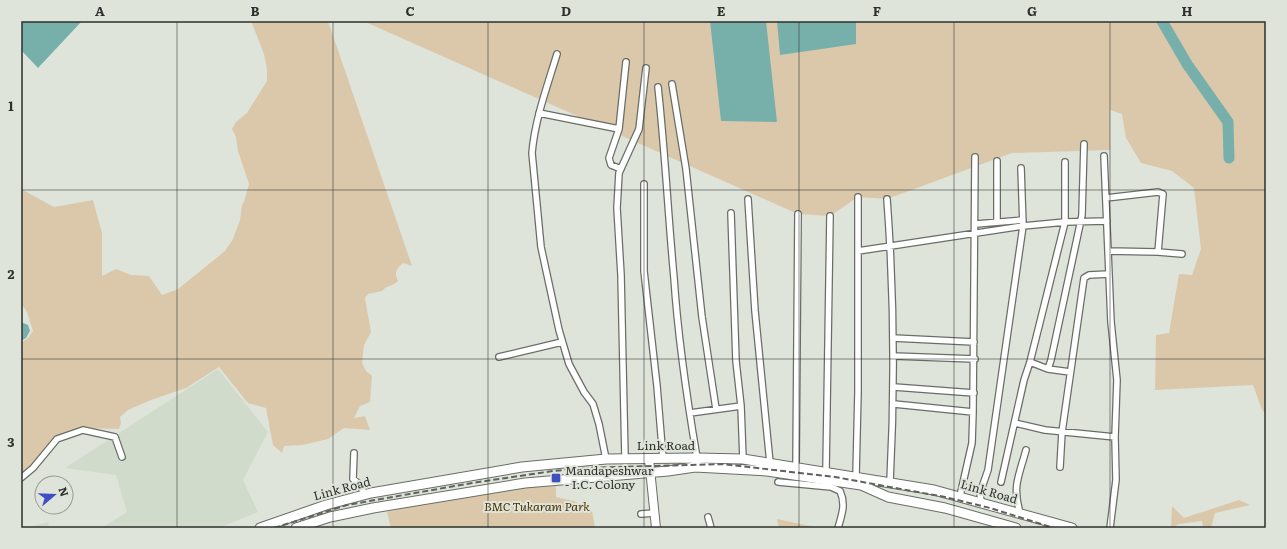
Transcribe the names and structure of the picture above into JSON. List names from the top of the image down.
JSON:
{
  "streets": {
    "main road": ["Link Road"]
  },
  "parks": ["BMC Tukaram Park"],
  "places": {
    "transit": ["Mandapeshwar - I.C. Colony"]
  },
  "north": "right",
  "grid": {
    "columns": [
      "A",
      "B",
      "C",
      "D",
      "E",
      "F",
      "G",
      "H"
    ],
    "rows": ["1", "2", "3"]
  }
}
